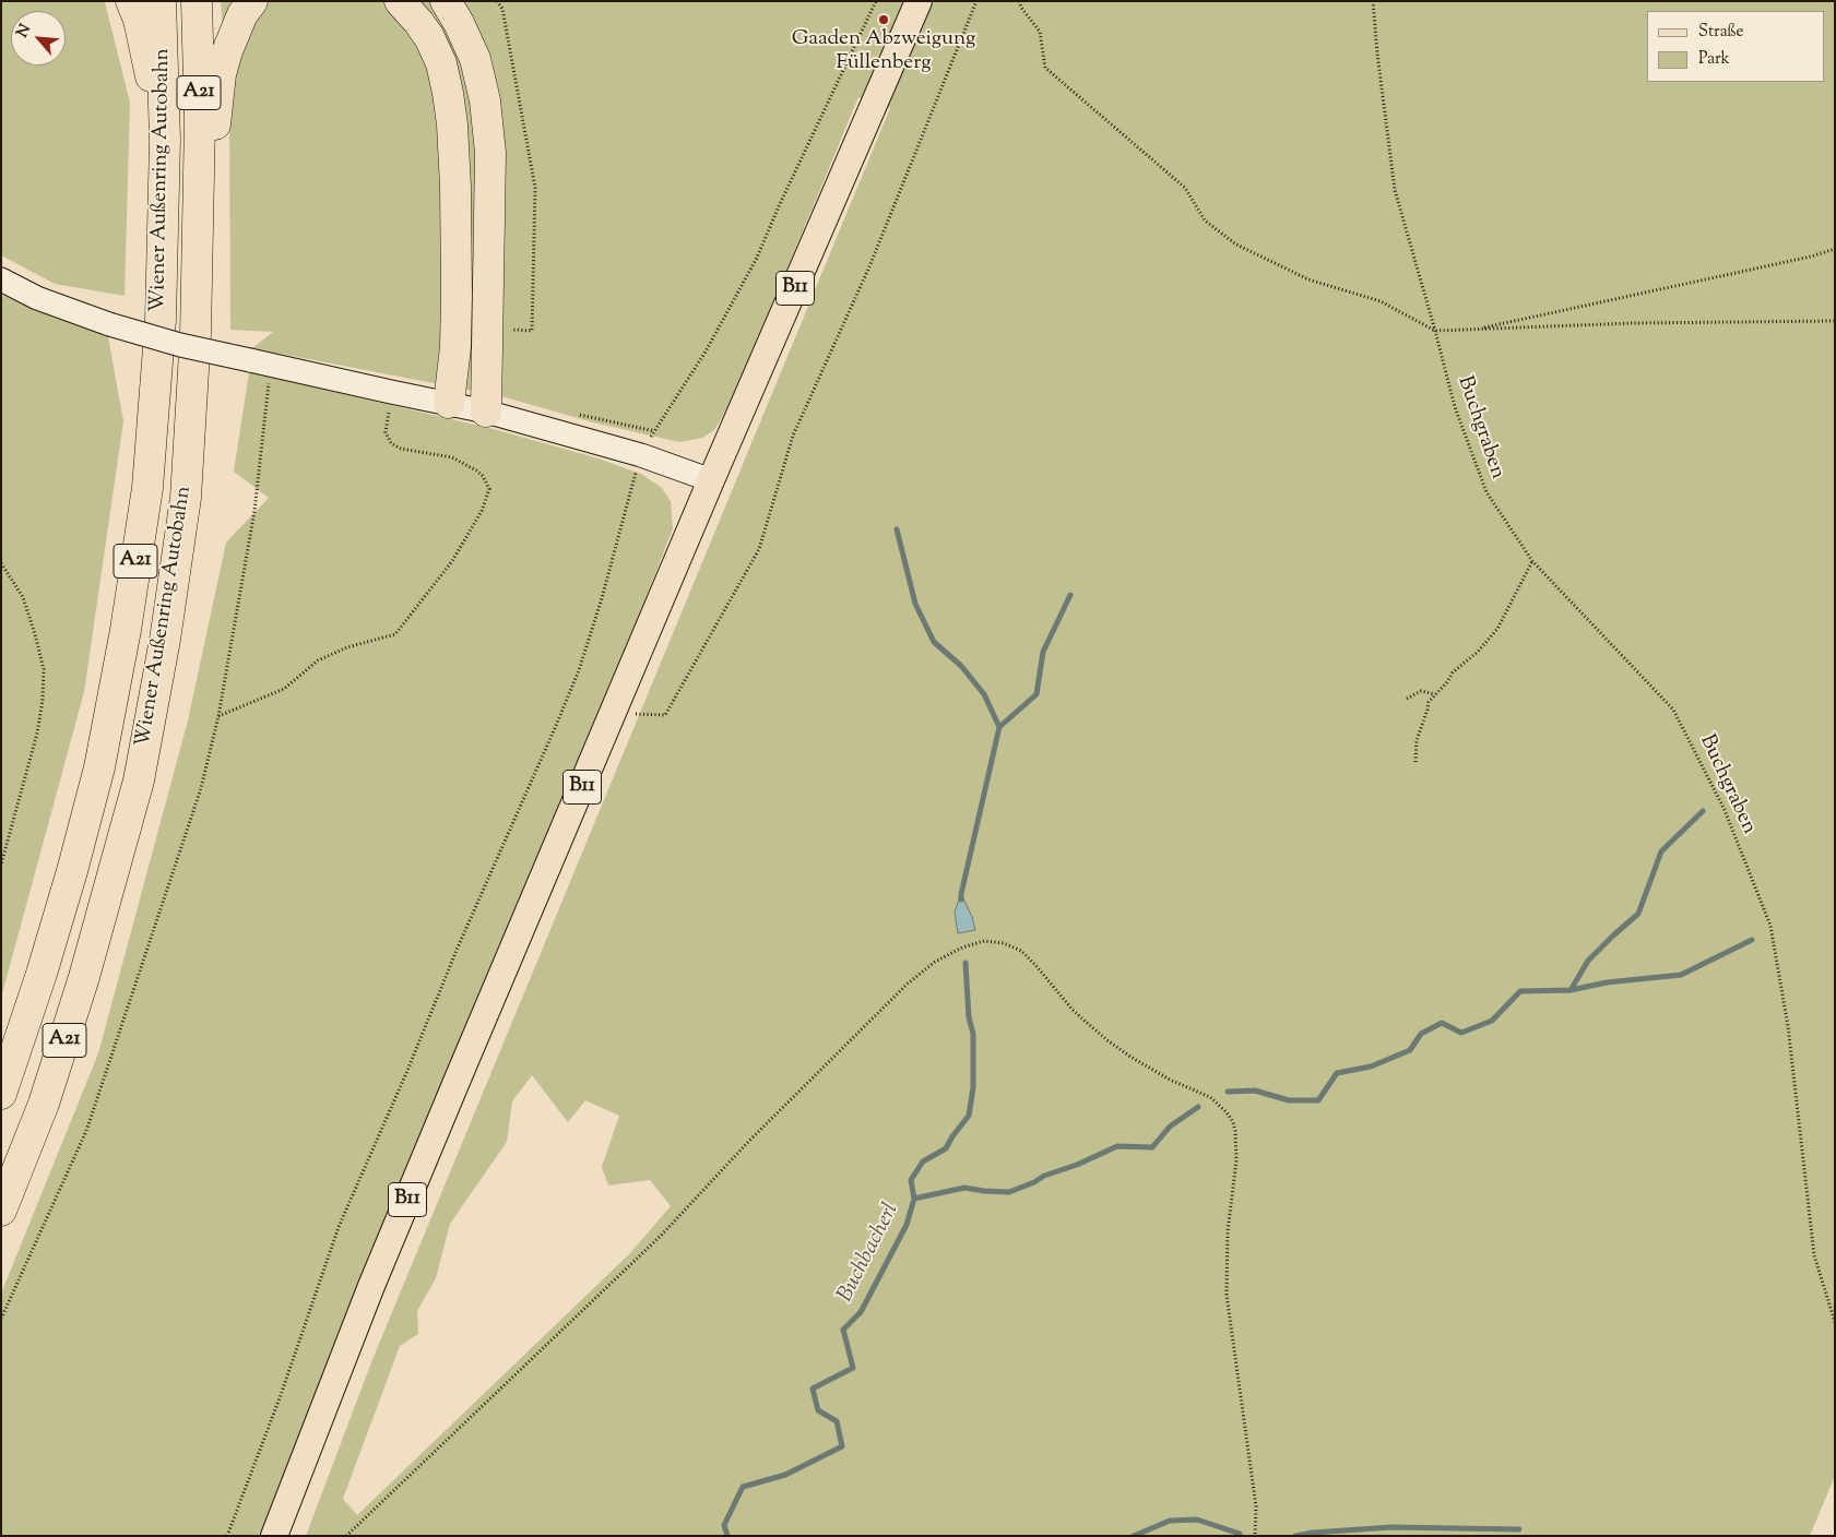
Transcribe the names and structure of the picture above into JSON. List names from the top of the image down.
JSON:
{
  "streets": {
    "highway": ["A21", "Wiener Außenring Autobahn"],
    "main road": ["B11"],
    "path": ["Buchgraben"]
  },
  "water": ["Buchbacherl"],
  "places": ["Gaaden Abzweigung Füllenberg"],
  "legend": ["Straße", "Park"],
  "north": "top left"
}
